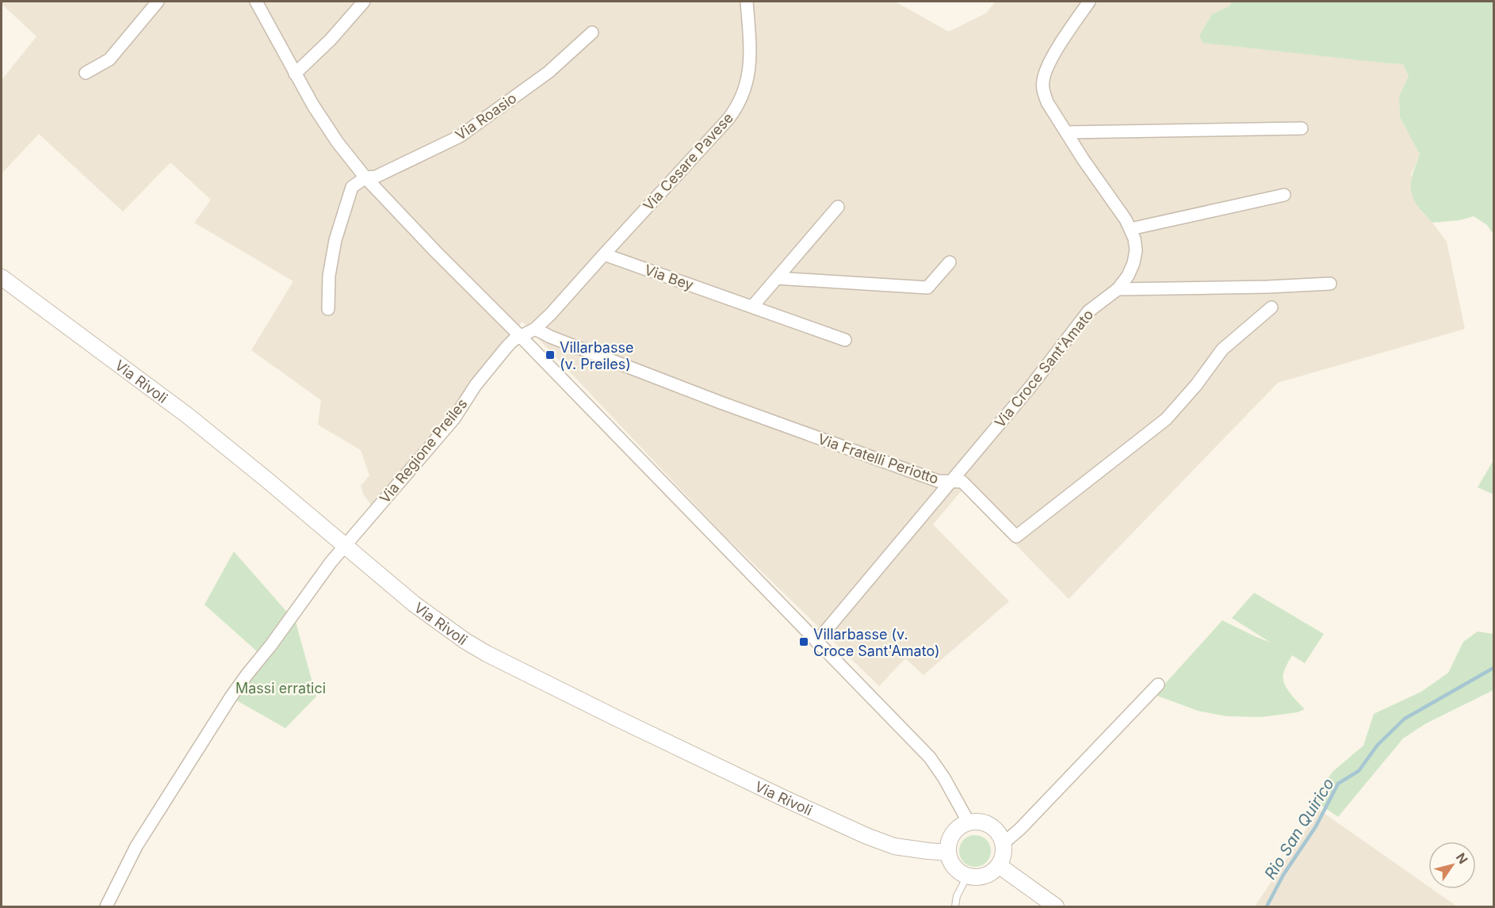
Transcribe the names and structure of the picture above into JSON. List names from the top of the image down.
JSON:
{
  "streets": {
    "street": [
      "Via Roasio",
      "Via Cesare Pavese",
      "Via Bey",
      "Via Croce Sant'Amato",
      "Via Rivoli",
      "Via Regione Preiles",
      "Via Fratelli Periotto"
    ]
  },
  "crossings": [
    ["Via Cesare Pavese", "Via Bey"],
    ["Via Croce Sant'Amato", "Via Fratelli Periotto"],
    ["Via Rivoli", "Via Regione Preiles"]
  ],
  "water": ["Rio San Quirico"],
  "parks": ["Massi erratici"],
  "places": {
    "transit": ["Villarbasse (v. Preiles)", "Villarbasse (v. Croce Sant'Amato)"]
  },
  "north": "top right"
}
